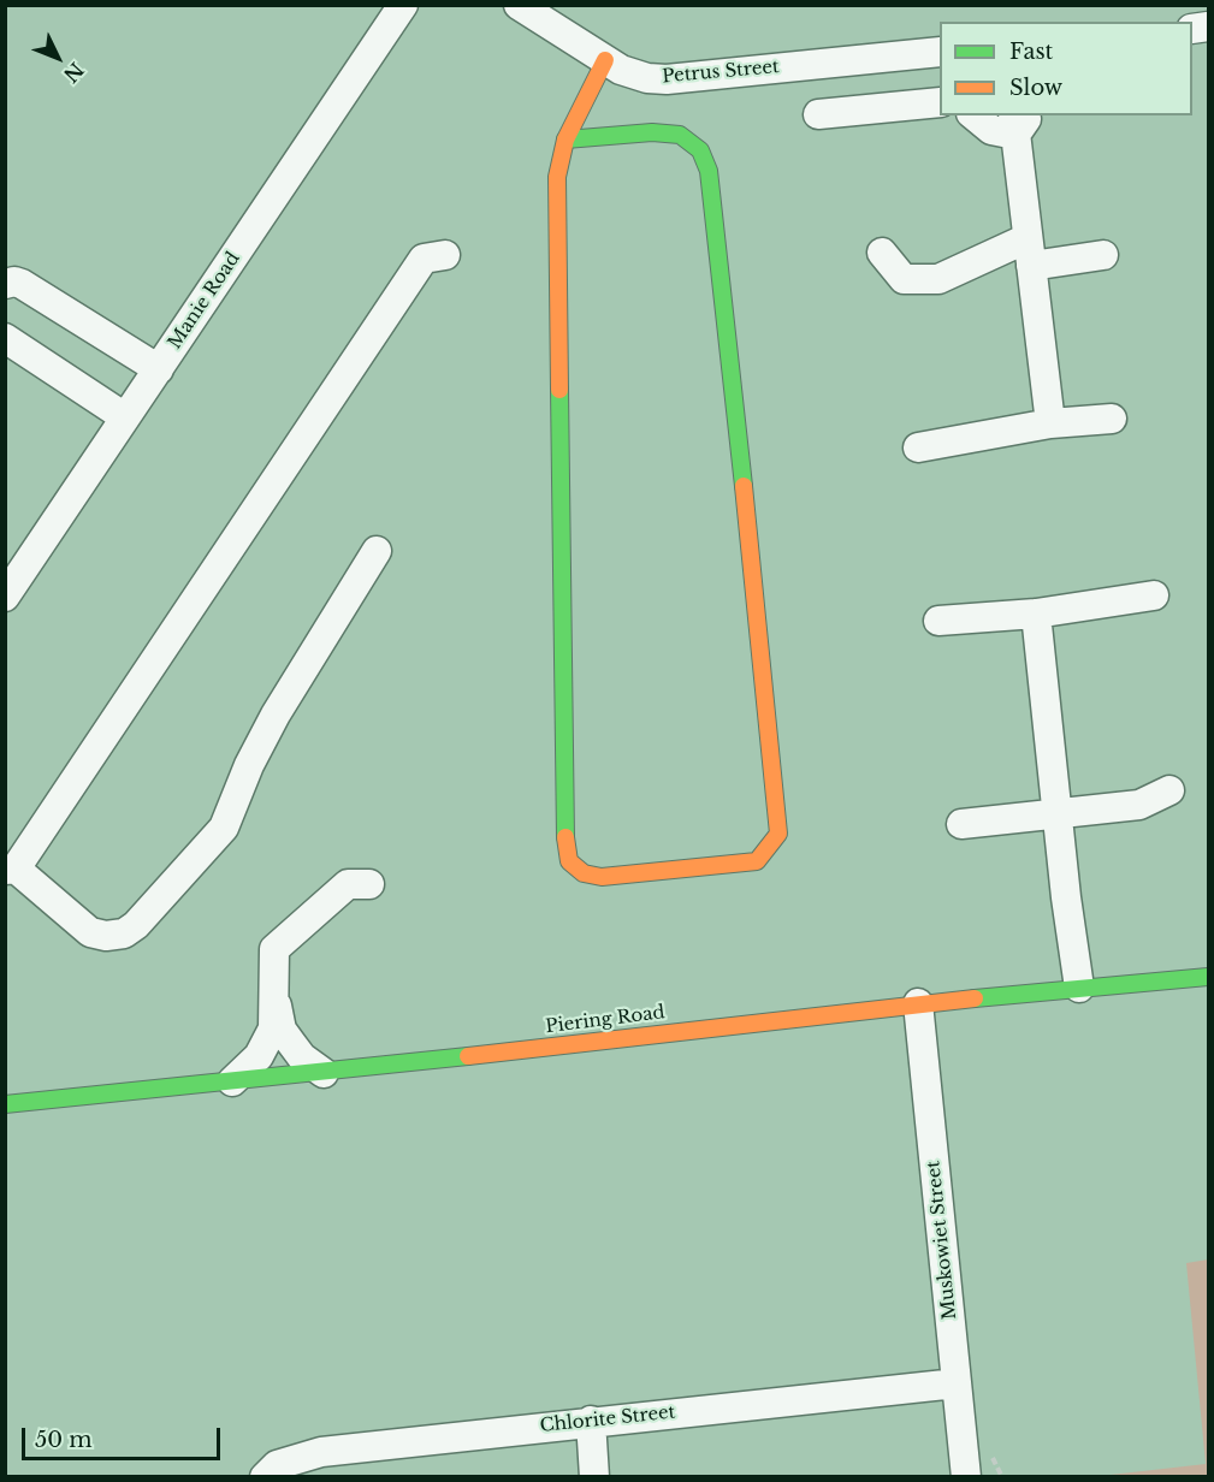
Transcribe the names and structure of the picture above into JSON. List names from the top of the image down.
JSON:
{
  "streets": {
    "street": [
      "Petrus Street",
      "Manie Road",
      "Piering Road",
      "Muskowiet Street",
      "Chlorite Street"
    ]
  },
  "crossings": [
    ["Piering Road", "Muskowiet Street"],
    ["Muskowiet Street", "Chlorite Street"]
  ],
  "legend": ["Fast", "Slow"],
  "scale_bar": "50 m",
  "north": "bottom right"
}
